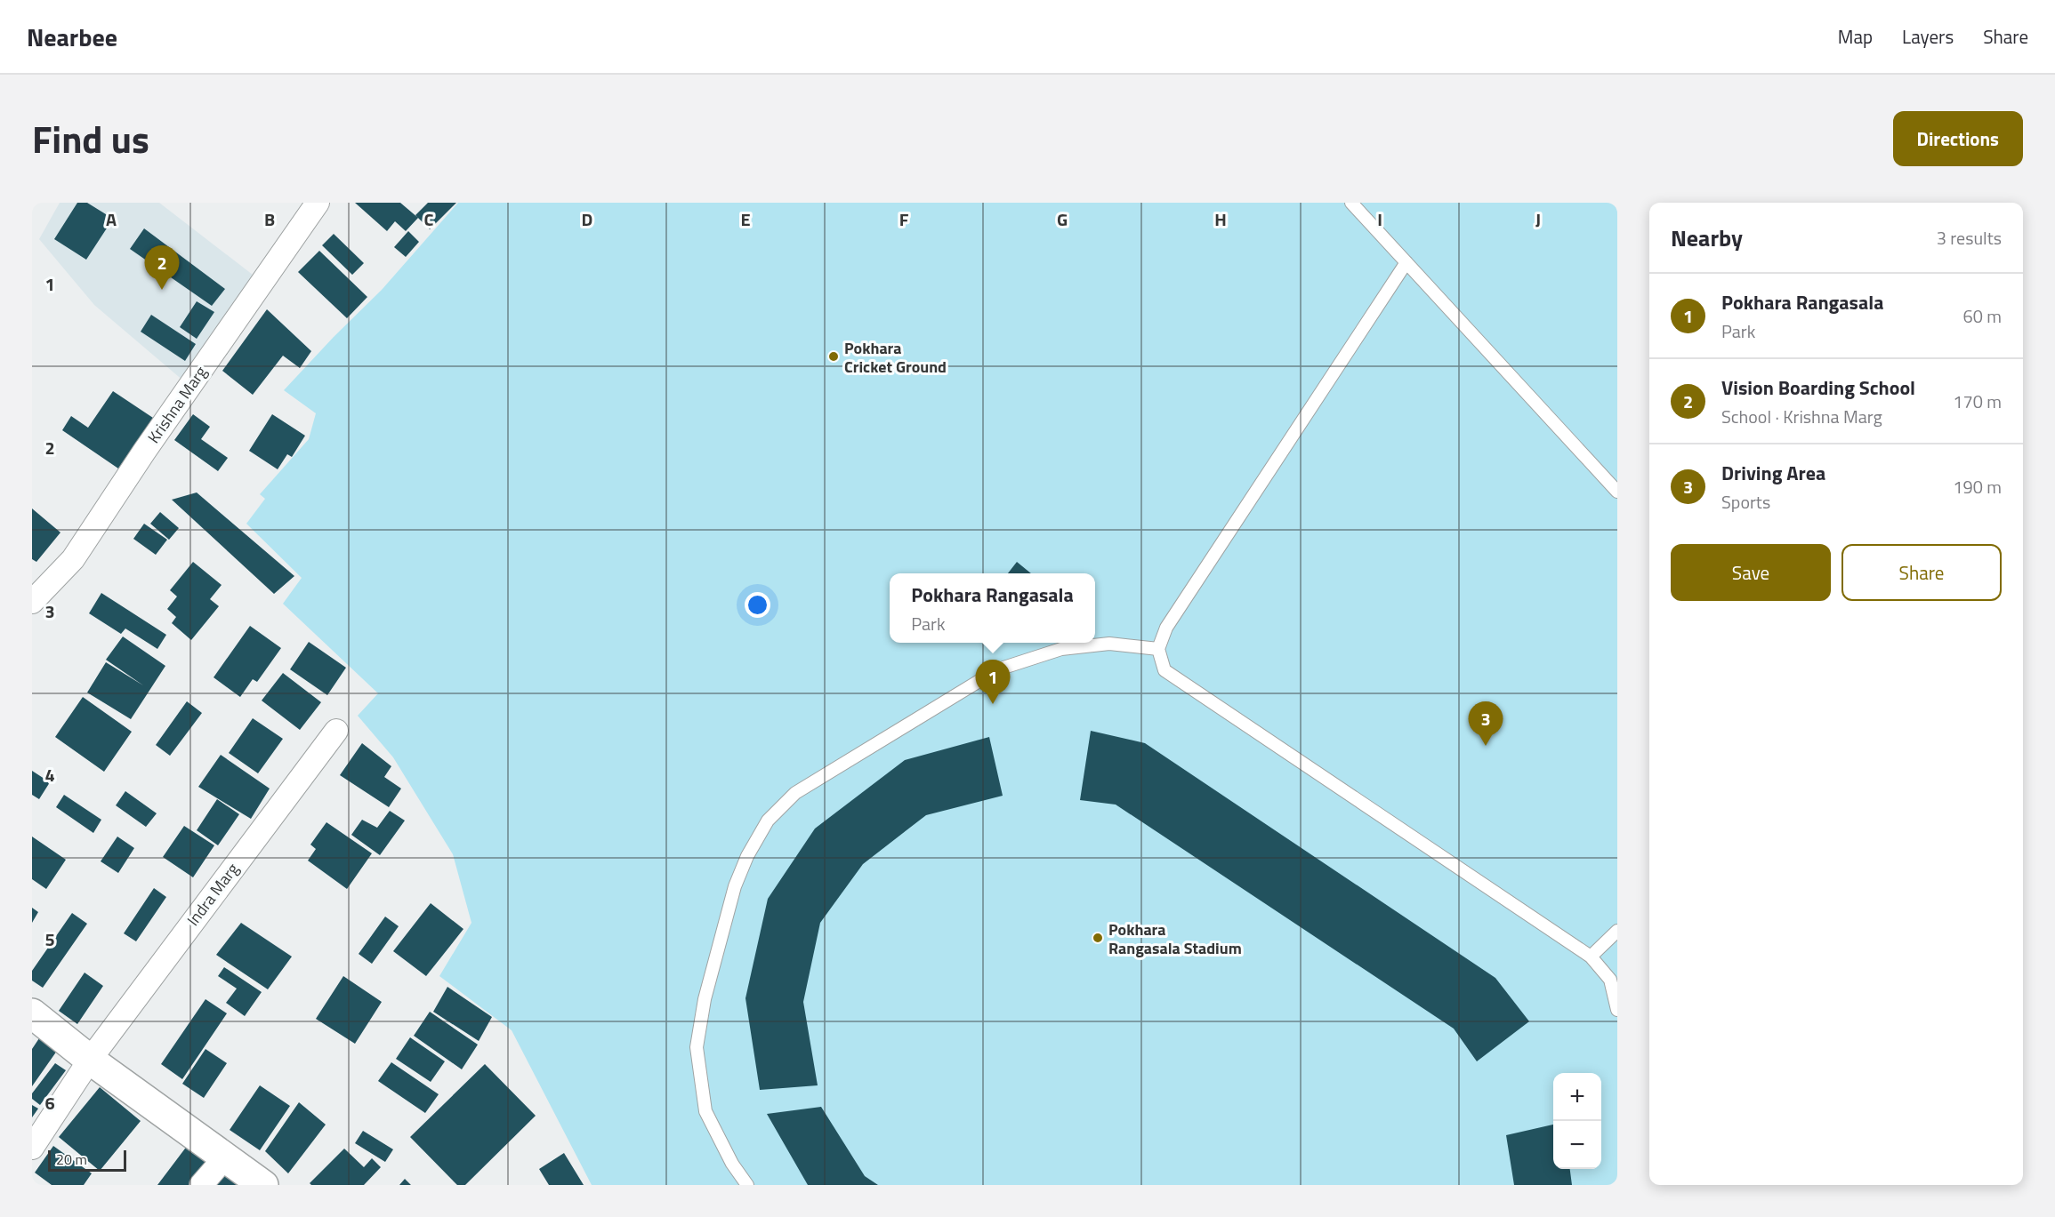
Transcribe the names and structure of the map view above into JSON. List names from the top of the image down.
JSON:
{
  "streets": {
    "street": ["Krishna Marg", "Indra Marg"]
  },
  "places": ["Pokhara Cricket Ground", "Pokhara Rangasala Stadium"],
  "scale_bar": "20 m",
  "page": {
    "header": "Nearbee",
    "nav": ["Map", "Layers", "Share"],
    "title": "Find us",
    "buttons": [
      "Directions",
      ["Save", "Share"]
    ],
    "heading": ["Nearby", "3 results"],
    "pins": ["2", "1", "3"],
    "list": [
      {
        "mark": "1",
        "name": "Pokhara Rangasala",
        "note": "Park",
        "value": "60 m"
      },
      {
        "mark": "2",
        "name": "Vision Boarding School",
        "note": "School · Krishna Marg",
        "value": "170 m"
      },
      {
        "mark": "3",
        "name": "Driving Area",
        "note": "Sports",
        "value": "190 m"
      }
    ],
    "popup": ["Pokhara Rangasala", "Park"],
    "map_buttons": ["+", "−"],
    "scale": "20 m"
  },
  "grid": {
    "columns": [
      "A",
      "B",
      "C",
      "D",
      "E",
      "F",
      "G",
      "H",
      "I",
      "J"
    ],
    "rows": [
      "1",
      "2",
      "3",
      "4",
      "5",
      "6"
    ]
  }
}
